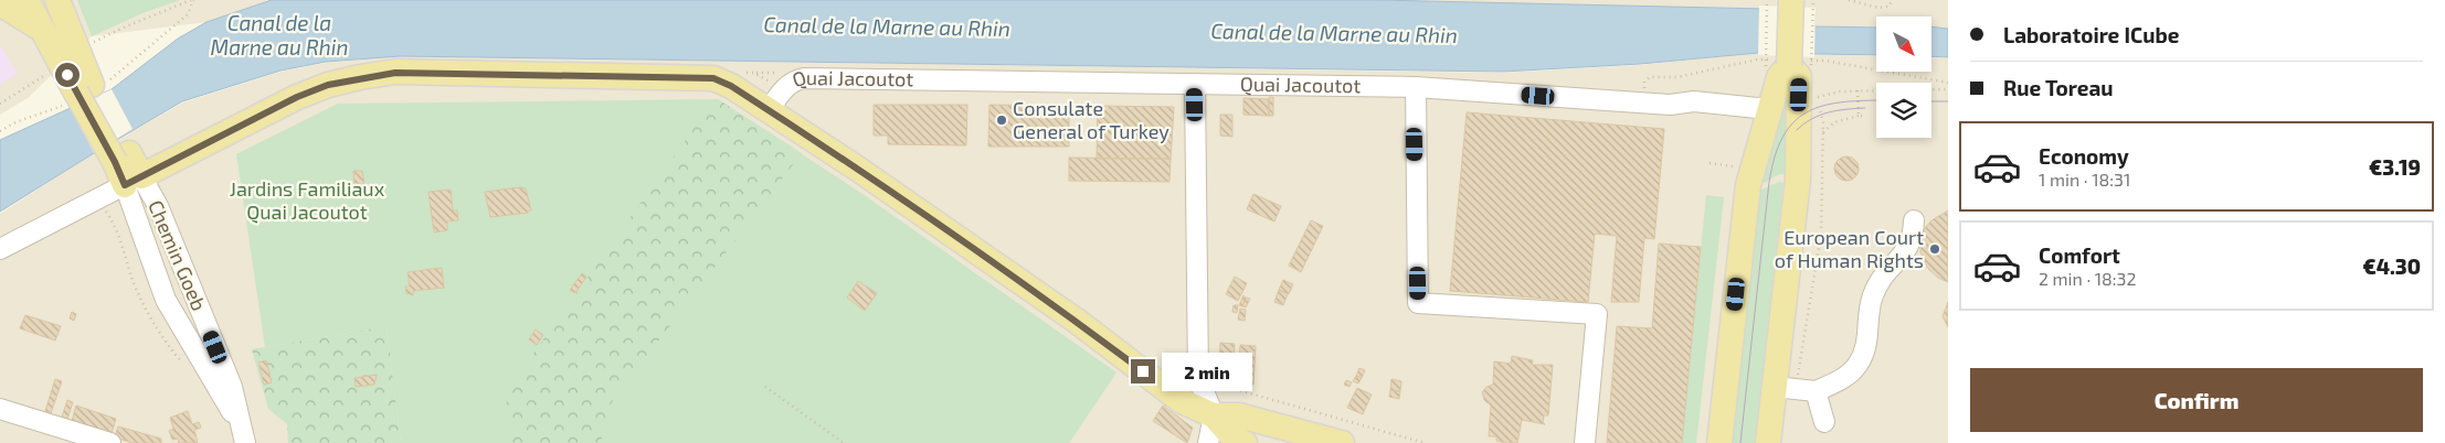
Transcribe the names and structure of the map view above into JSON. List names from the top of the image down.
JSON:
{
  "streets": {
    "main road": ["Quai Jacoutot"],
    "street": ["Chemin Goeb"]
  },
  "crossings": [
    ["Quai Jacoutot", "Chemin Goeb"]
  ],
  "water": ["Canal de la Marne au Rhin"],
  "parks": ["Jardins Familiaux Quai Jacoutot"],
  "places": ["Consulate General of Turkey", "European Court of Human Rights"],
  "north": "bottom right",
  "page": {
    "banner": ["Laboratoire ICube", "Rue Toreau"],
    "list": [
      {
        "name": "Economy",
        "note": "1 min · 18:31",
        "value": "€3.19"
      },
      {
        "name": "Comfort",
        "note": "2 min · 18:32",
        "value": "€4.30"
      }
    ],
    "bubble": "2 min",
    "buttons": "Confirm"
  }
}
